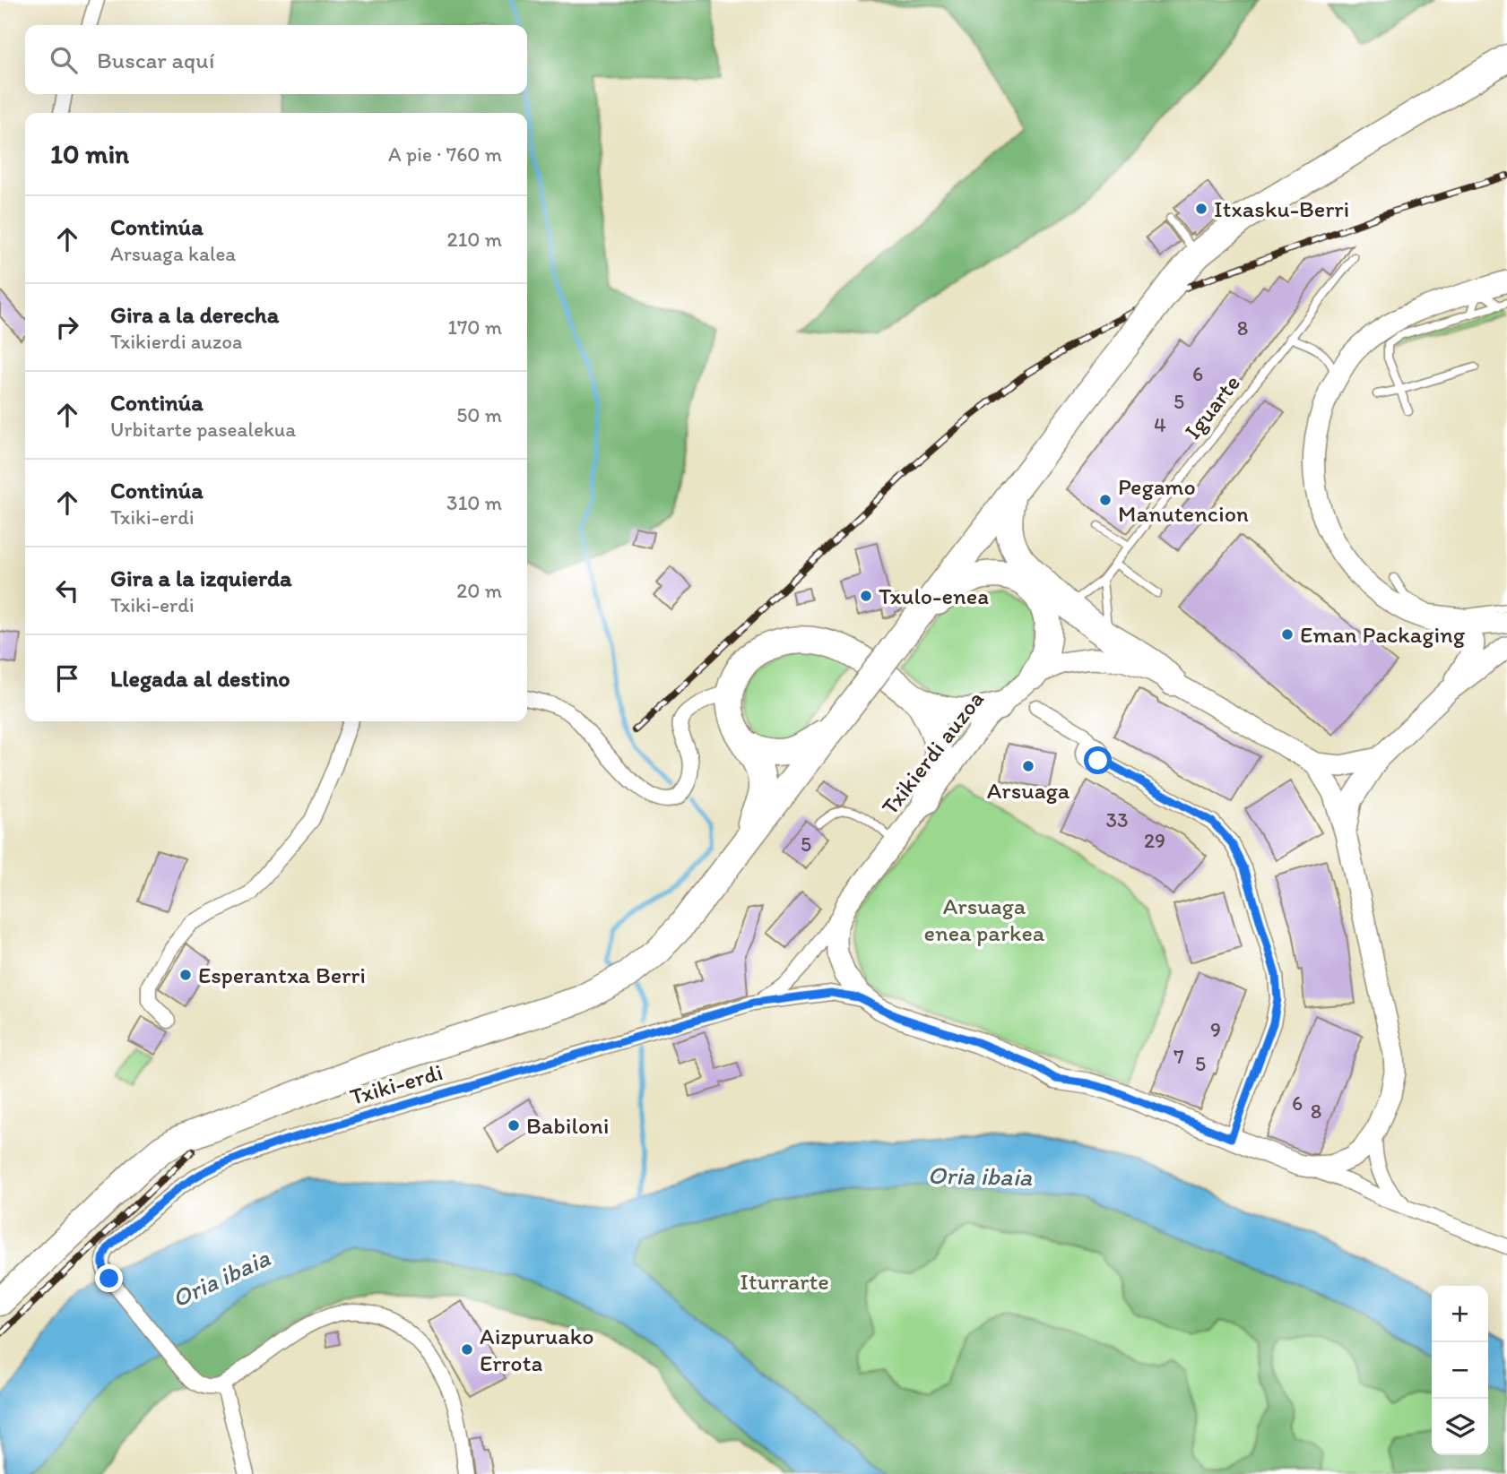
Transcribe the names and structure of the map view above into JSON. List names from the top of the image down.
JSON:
{
  "streets": {
    "street": ["Txikierdi auzoa", "Txiki-erdi"],
    "lane": ["Iguarte"]
  },
  "water": ["Oria ibaia"],
  "parks": ["Arsuaga enea parkea", "Iturrarte"],
  "places": [
    "Itxasku-Berri",
    "Pegamo Manutencion",
    "Txulo-enea",
    "Eman Packaging",
    "Arsuaga",
    "Esperantxa Berri",
    "Babiloni",
    "Aizpuruako Errota"
  ],
  "house_numbers": [
    "8",
    "6",
    "5",
    "4",
    "33",
    "29",
    "5",
    "9",
    "7",
    "5",
    "6",
    "8"
  ],
  "page": {
    "search": "Buscar aquí",
    "heading": ["10 min", "A pie · 760 m"],
    "list": [
      ["Continúa", "Arsuaga kalea", "210 m"],
      ["Gira a la derecha", "Txikierdi auzoa", "170 m"],
      ["Continúa", "Urbitarte pasealekua", "50 m"],
      ["Continúa", "Txiki-erdi", "310 m"],
      ["Gira a la izquierda", "Txiki-erdi", "20 m"],
      "Llegada al destino"
    ],
    "map_buttons": ["+", "−"]
  }
}
